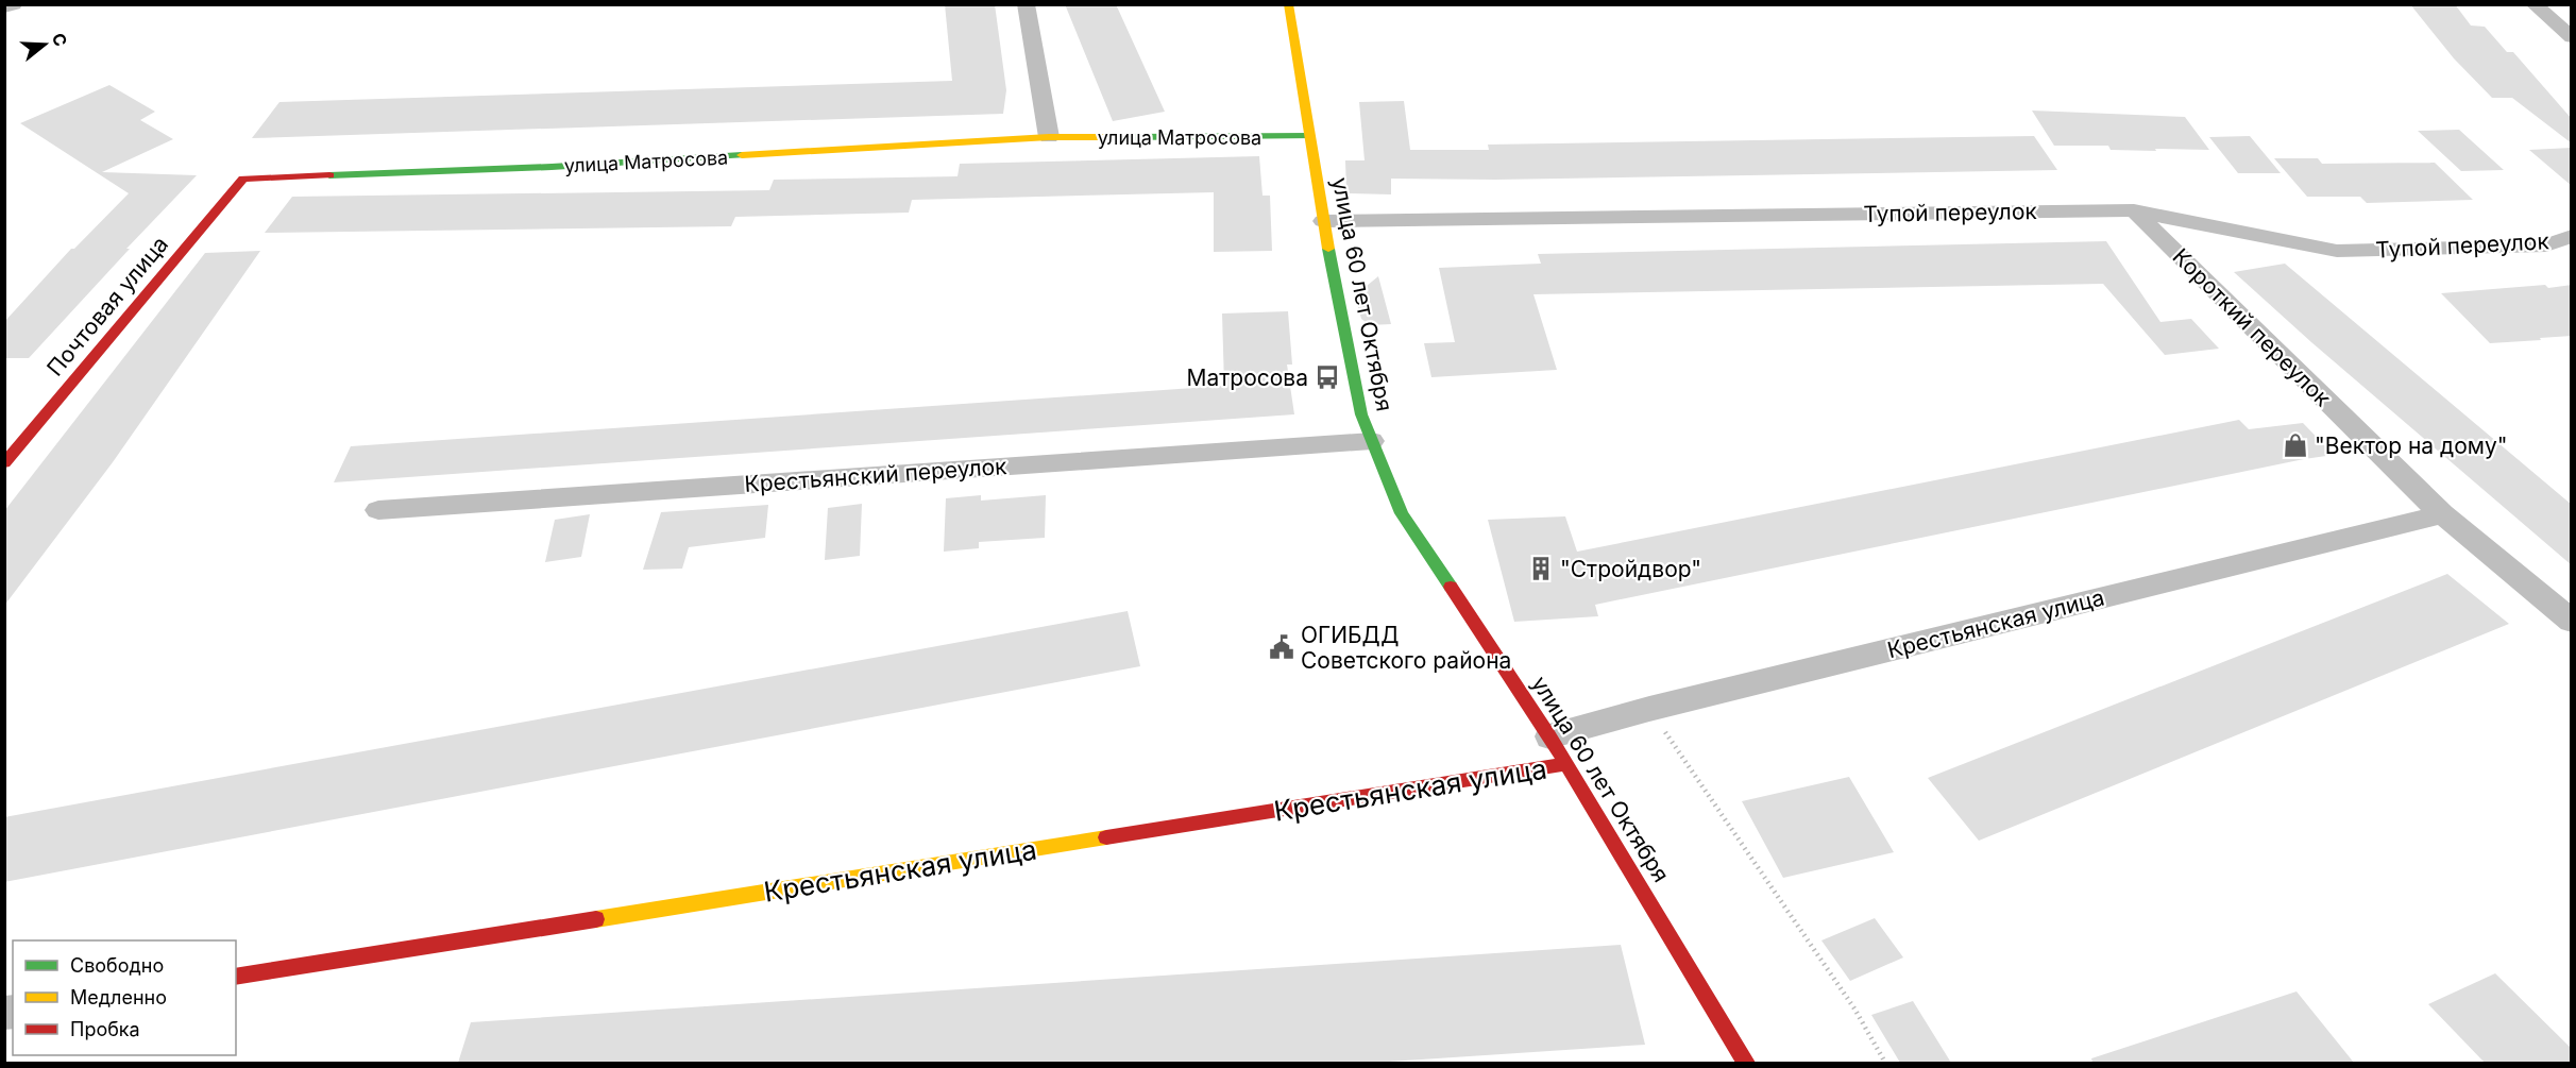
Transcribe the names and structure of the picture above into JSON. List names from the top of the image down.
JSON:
{
  "streets": {
    "street": [
      "улица Матросова",
      "Тупой переулок",
      "улица 60 лет Октября",
      "Почтовая улица",
      "Короткий переулок",
      "Крестьянский переулок",
      "Крестьянская улица"
    ]
  },
  "crossings": [
    ["улица Матросова", "улица 60 лет Октября"],
    ["улица Матросова", "Почтовая улица"],
    ["Тупой переулок", "улица 60 лет Октября"],
    ["Тупой переулок", "Короткий переулок"],
    ["улица 60 лет Октября", "Крестьянский переулок"],
    ["улица 60 лет Октября", "Крестьянская улица"],
    ["Короткий переулок", "Крестьянская улица"]
  ],
  "places": {
    "bus stop": ["Матросова"],
    "shop": ["\"Вектор на дому\""],
    "building": ["\"Стройдвор\""],
    "public building": ["ОГИБДД Советского района"]
  },
  "legend": ["Свободно", "Медленно", "Пробка"],
  "north": "right"
}
